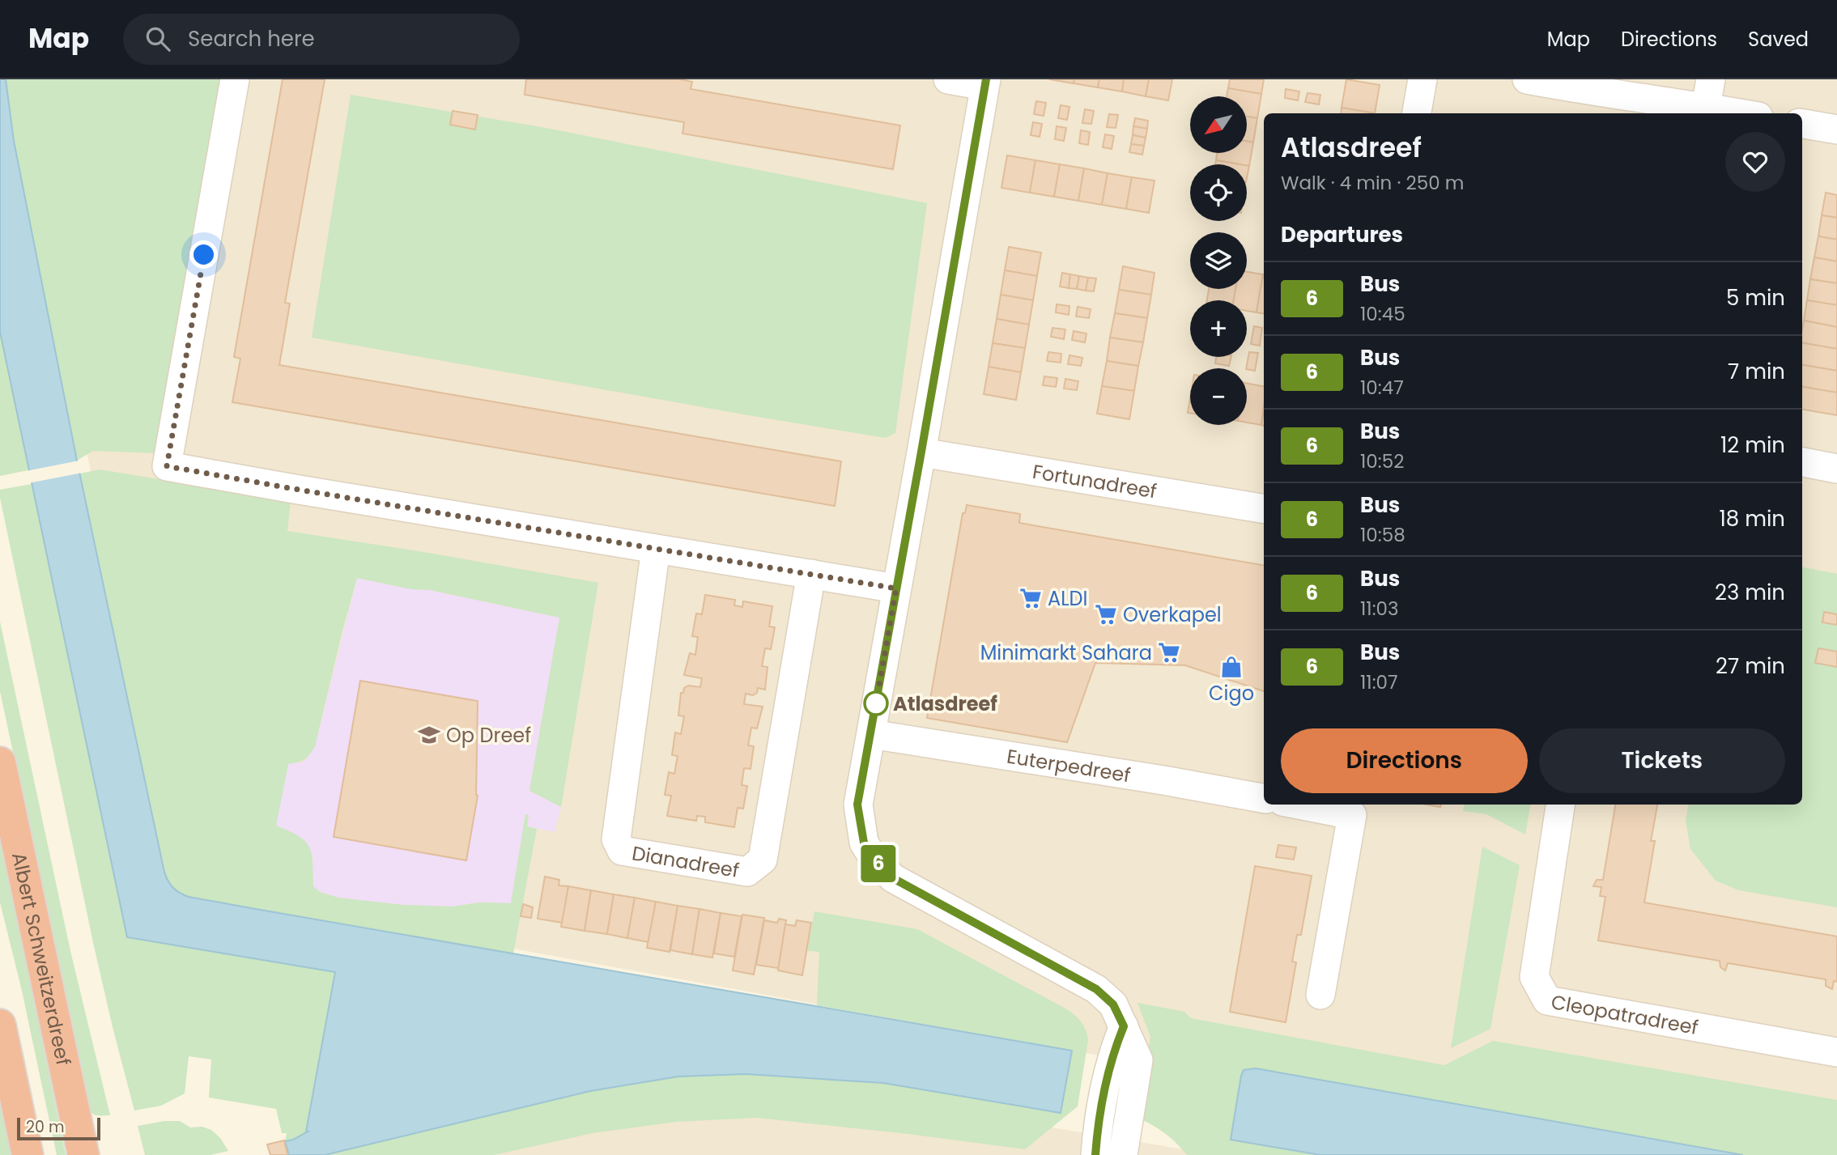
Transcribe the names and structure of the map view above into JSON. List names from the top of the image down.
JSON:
{
  "streets": {
    "highway": ["Albert Schweitzerdreef"],
    "street": [
      "Fortunadreef",
      "Euterpedreef",
      "Dianadreef",
      "Cleopatradreef"
    ]
  },
  "places": {
    "supermarket": ["ALDI", "Overkapel", "Minimarkt Sahara"],
    "shop": ["Cigo"],
    "other": ["Atlasdreef"],
    "school or university": ["Op Dreef"]
  },
  "lines": ["bus line 6"],
  "scale_bar": "20 m",
  "north": "bottom left",
  "page": {
    "header": "Map",
    "search": "Search here",
    "nav": ["Map", "Directions", "Saved"],
    "on_map": "6",
    "map_buttons": ["+", "−"],
    "heading": [
      ["Atlasdreef", "Walk · 4 min · 250 m"],
      "Departures"
    ],
    "list": [
      {
        "mark": "6",
        "name": "Bus",
        "note": "10:45",
        "value": "5 min"
      },
      {
        "mark": "6",
        "name": "Bus",
        "note": "10:47",
        "value": "7 min"
      },
      {
        "mark": "6",
        "name": "Bus",
        "note": "10:52",
        "value": "12 min"
      },
      {
        "mark": "6",
        "name": "Bus",
        "note": "10:58",
        "value": "18 min"
      },
      {
        "mark": "6",
        "name": "Bus",
        "note": "11:03",
        "value": "23 min"
      },
      {
        "mark": "6",
        "name": "Bus",
        "note": "11:07",
        "value": "27 min"
      }
    ],
    "buttons": ["Directions", "Tickets"],
    "scale": "20 m"
  }
}
